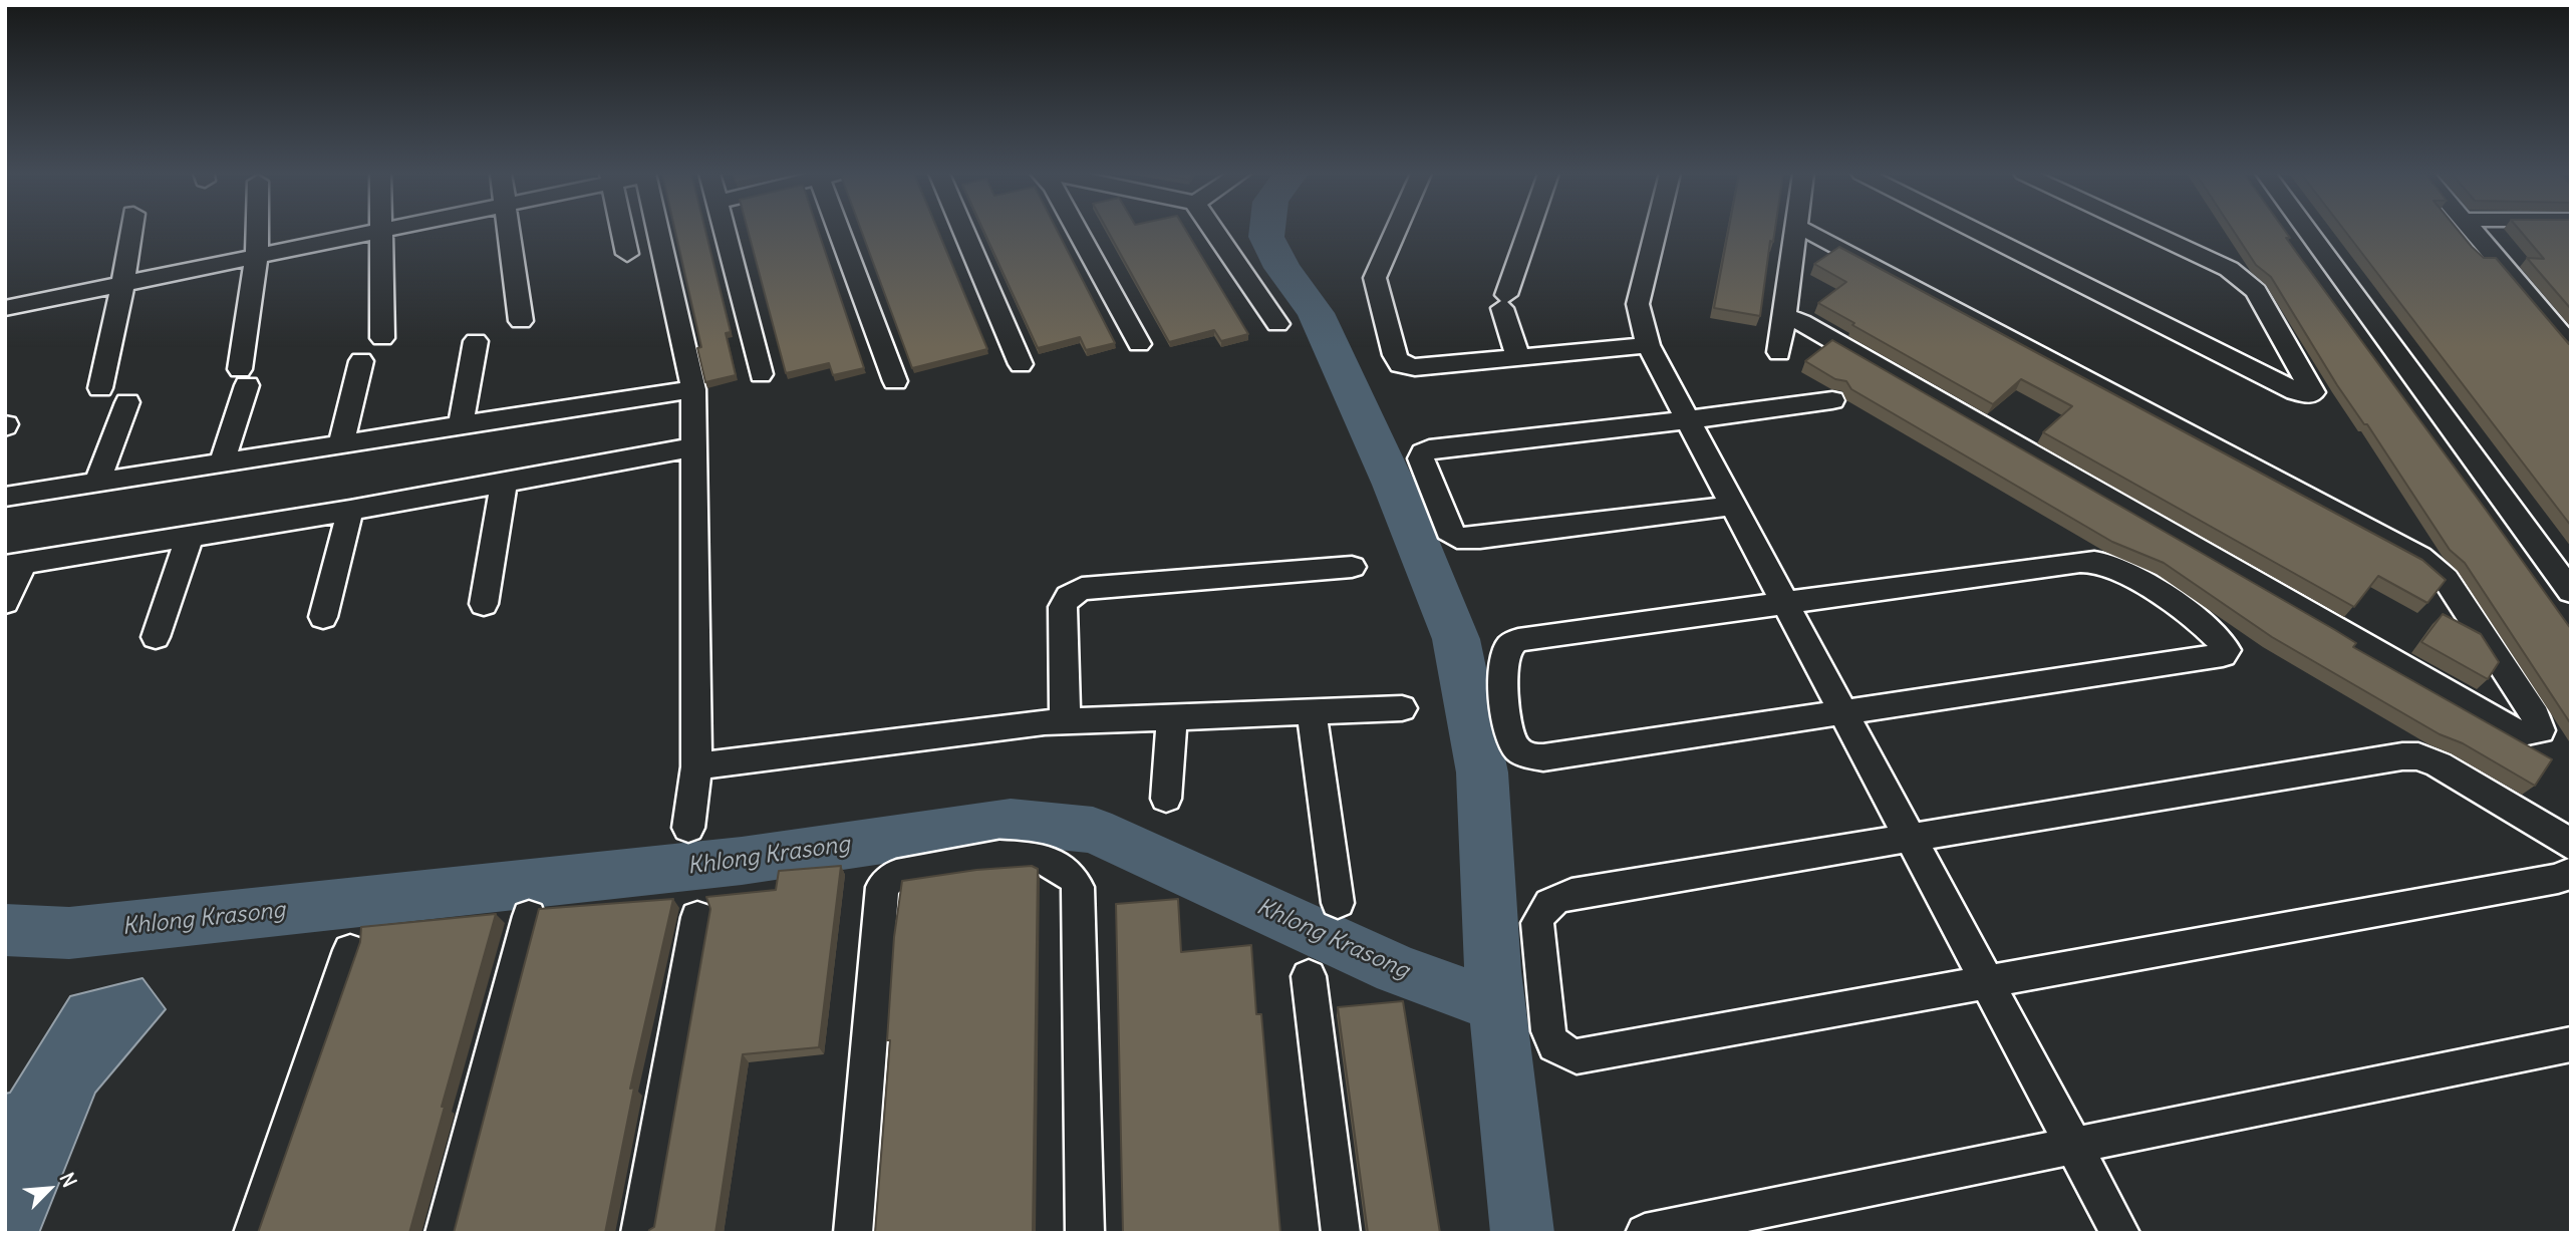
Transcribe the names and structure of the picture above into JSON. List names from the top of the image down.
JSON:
{
  "water": ["Khlong Krasong"],
  "north": "top right"
}
